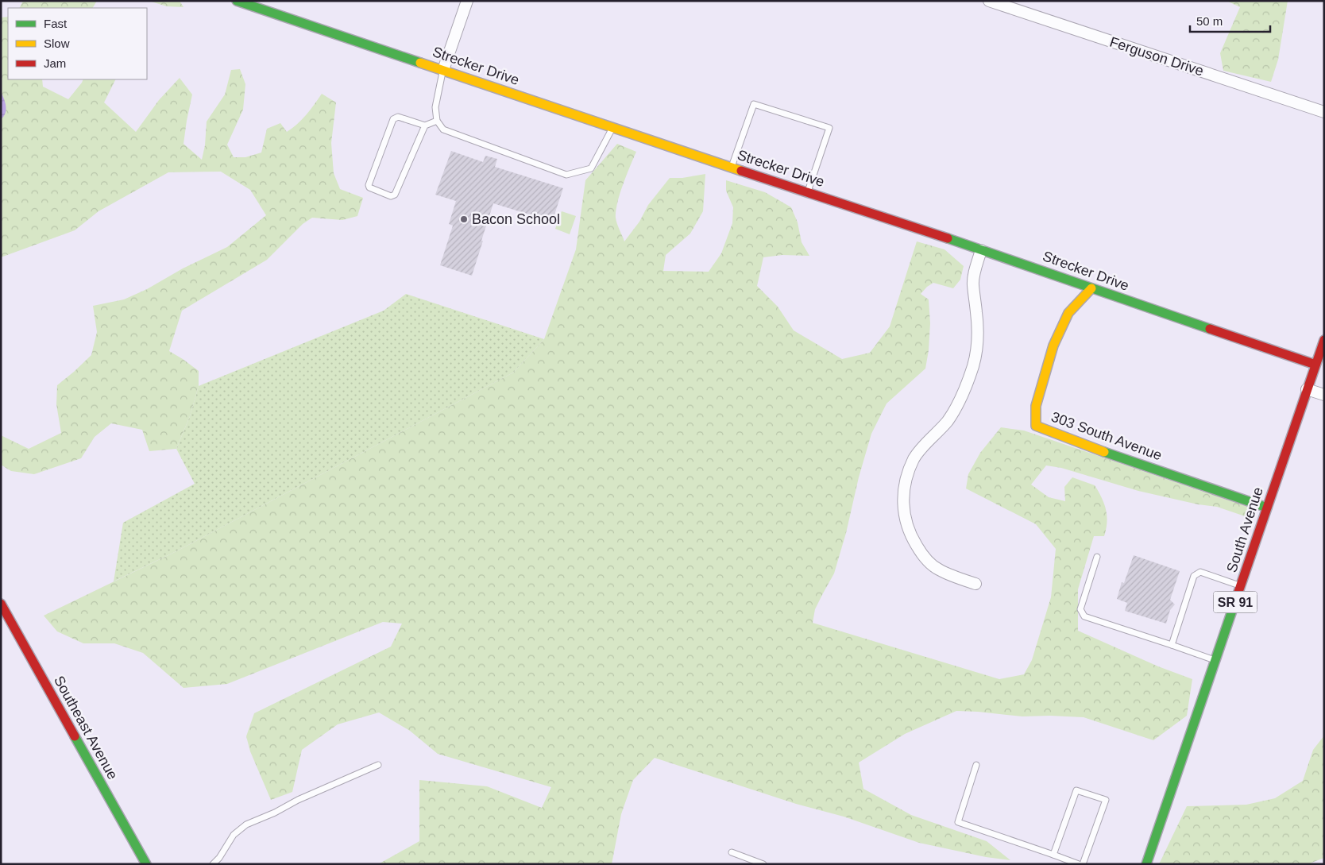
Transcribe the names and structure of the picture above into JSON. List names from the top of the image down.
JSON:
{
  "streets": {
    "street": [
      "Ferguson Drive",
      "Strecker Drive",
      "303 South Avenue",
      "South Avenue",
      "SR 91",
      "Southeast Avenue"
    ]
  },
  "crossings": [
    ["Strecker Drive", "303 South Avenue"],
    ["Strecker Drive", "South Avenue"],
    ["303 South Avenue", "South Avenue"]
  ],
  "places": ["Bacon School"],
  "legend": ["Fast", "Slow", "Jam"],
  "scale_bar": "50 m"
}
